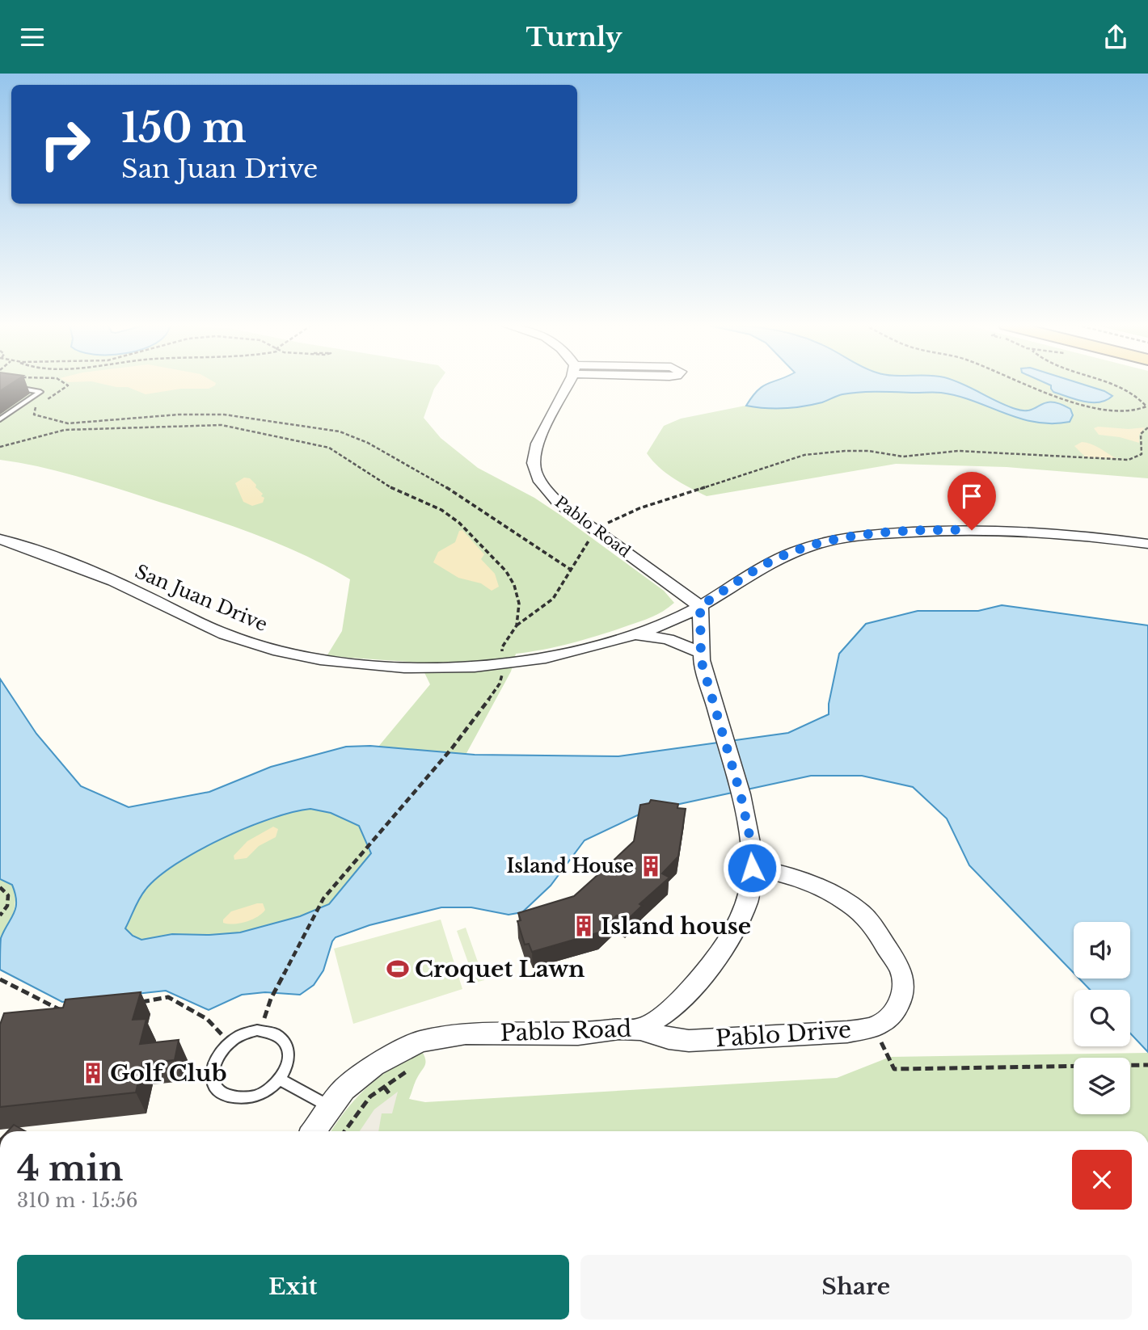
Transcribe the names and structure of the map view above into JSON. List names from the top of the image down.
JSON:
{
  "streets": {
    "street": ["Pablo Road", "San Juan Drive", "Pablo Drive"]
  },
  "crossings": [
    ["Pablo Road", "San Juan Drive"],
    ["Pablo Road", "Pablo Drive"]
  ],
  "places": {
    "building": ["Island House", "Island house", "Golf Club"],
    "sports": ["Croquet Lawn"]
  },
  "page": {
    "header": "Turnly",
    "turn": ["150 m", "San Juan Drive"],
    "heading": ["4 min", "310 m · 15:56"],
    "buttons": ["Exit", "Share"]
  }
}
